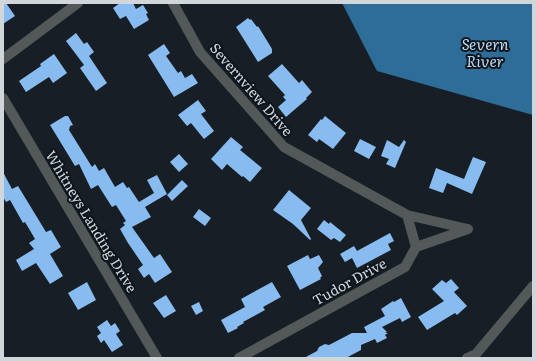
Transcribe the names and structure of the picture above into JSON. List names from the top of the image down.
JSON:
{
  "streets": {
    "street": ["Severnview Drive", "Whitneys Landing Drive", "Tudor Drive"]
  },
  "crossings": [
    ["Severnview Drive", "Tudor Drive"]
  ],
  "water": ["Severn River"]
}
